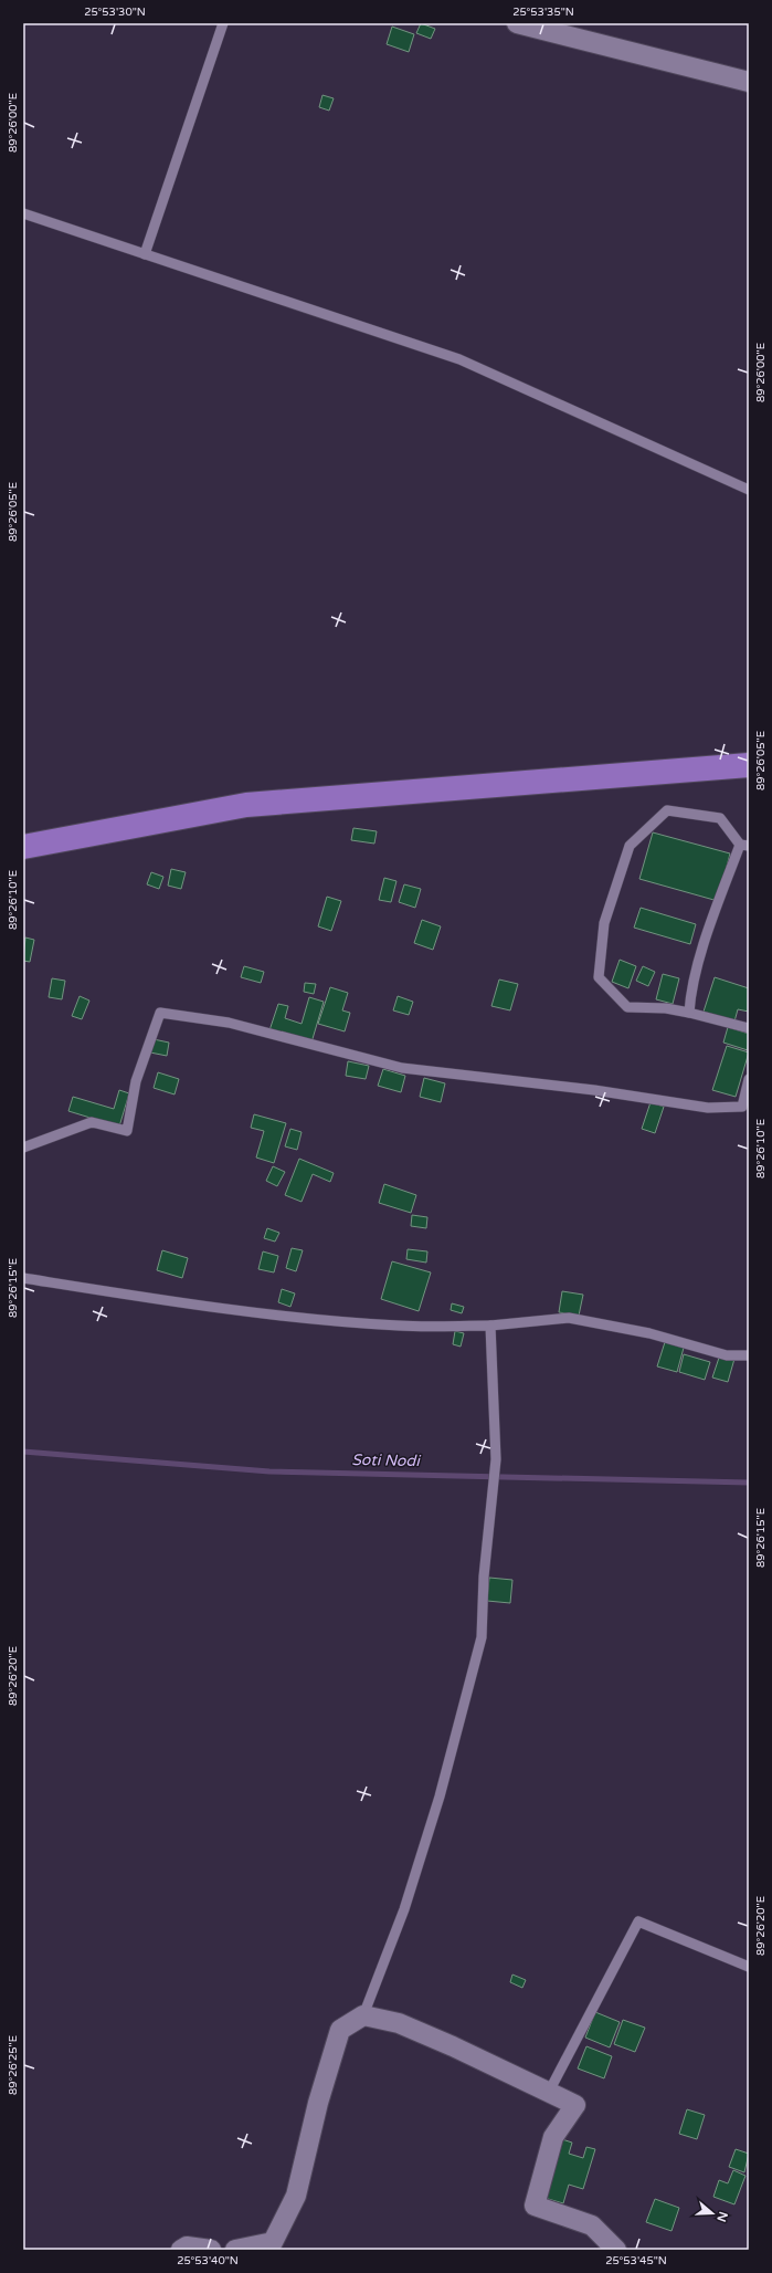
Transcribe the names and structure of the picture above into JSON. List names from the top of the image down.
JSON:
{
  "water": ["Soti Nodi"],
  "north": "right",
  "coordinates": [
    "25°53'30\"N",
    "25°53'35\"N",
    "89°26'00\"E",
    "89°26'05\"E",
    "89°26'10\"E",
    "89°26'15\"E",
    "89°26'20\"E",
    "89°26'25\"E",
    "25°53'40\"N",
    "25°53'45\"N"
  ]
}
